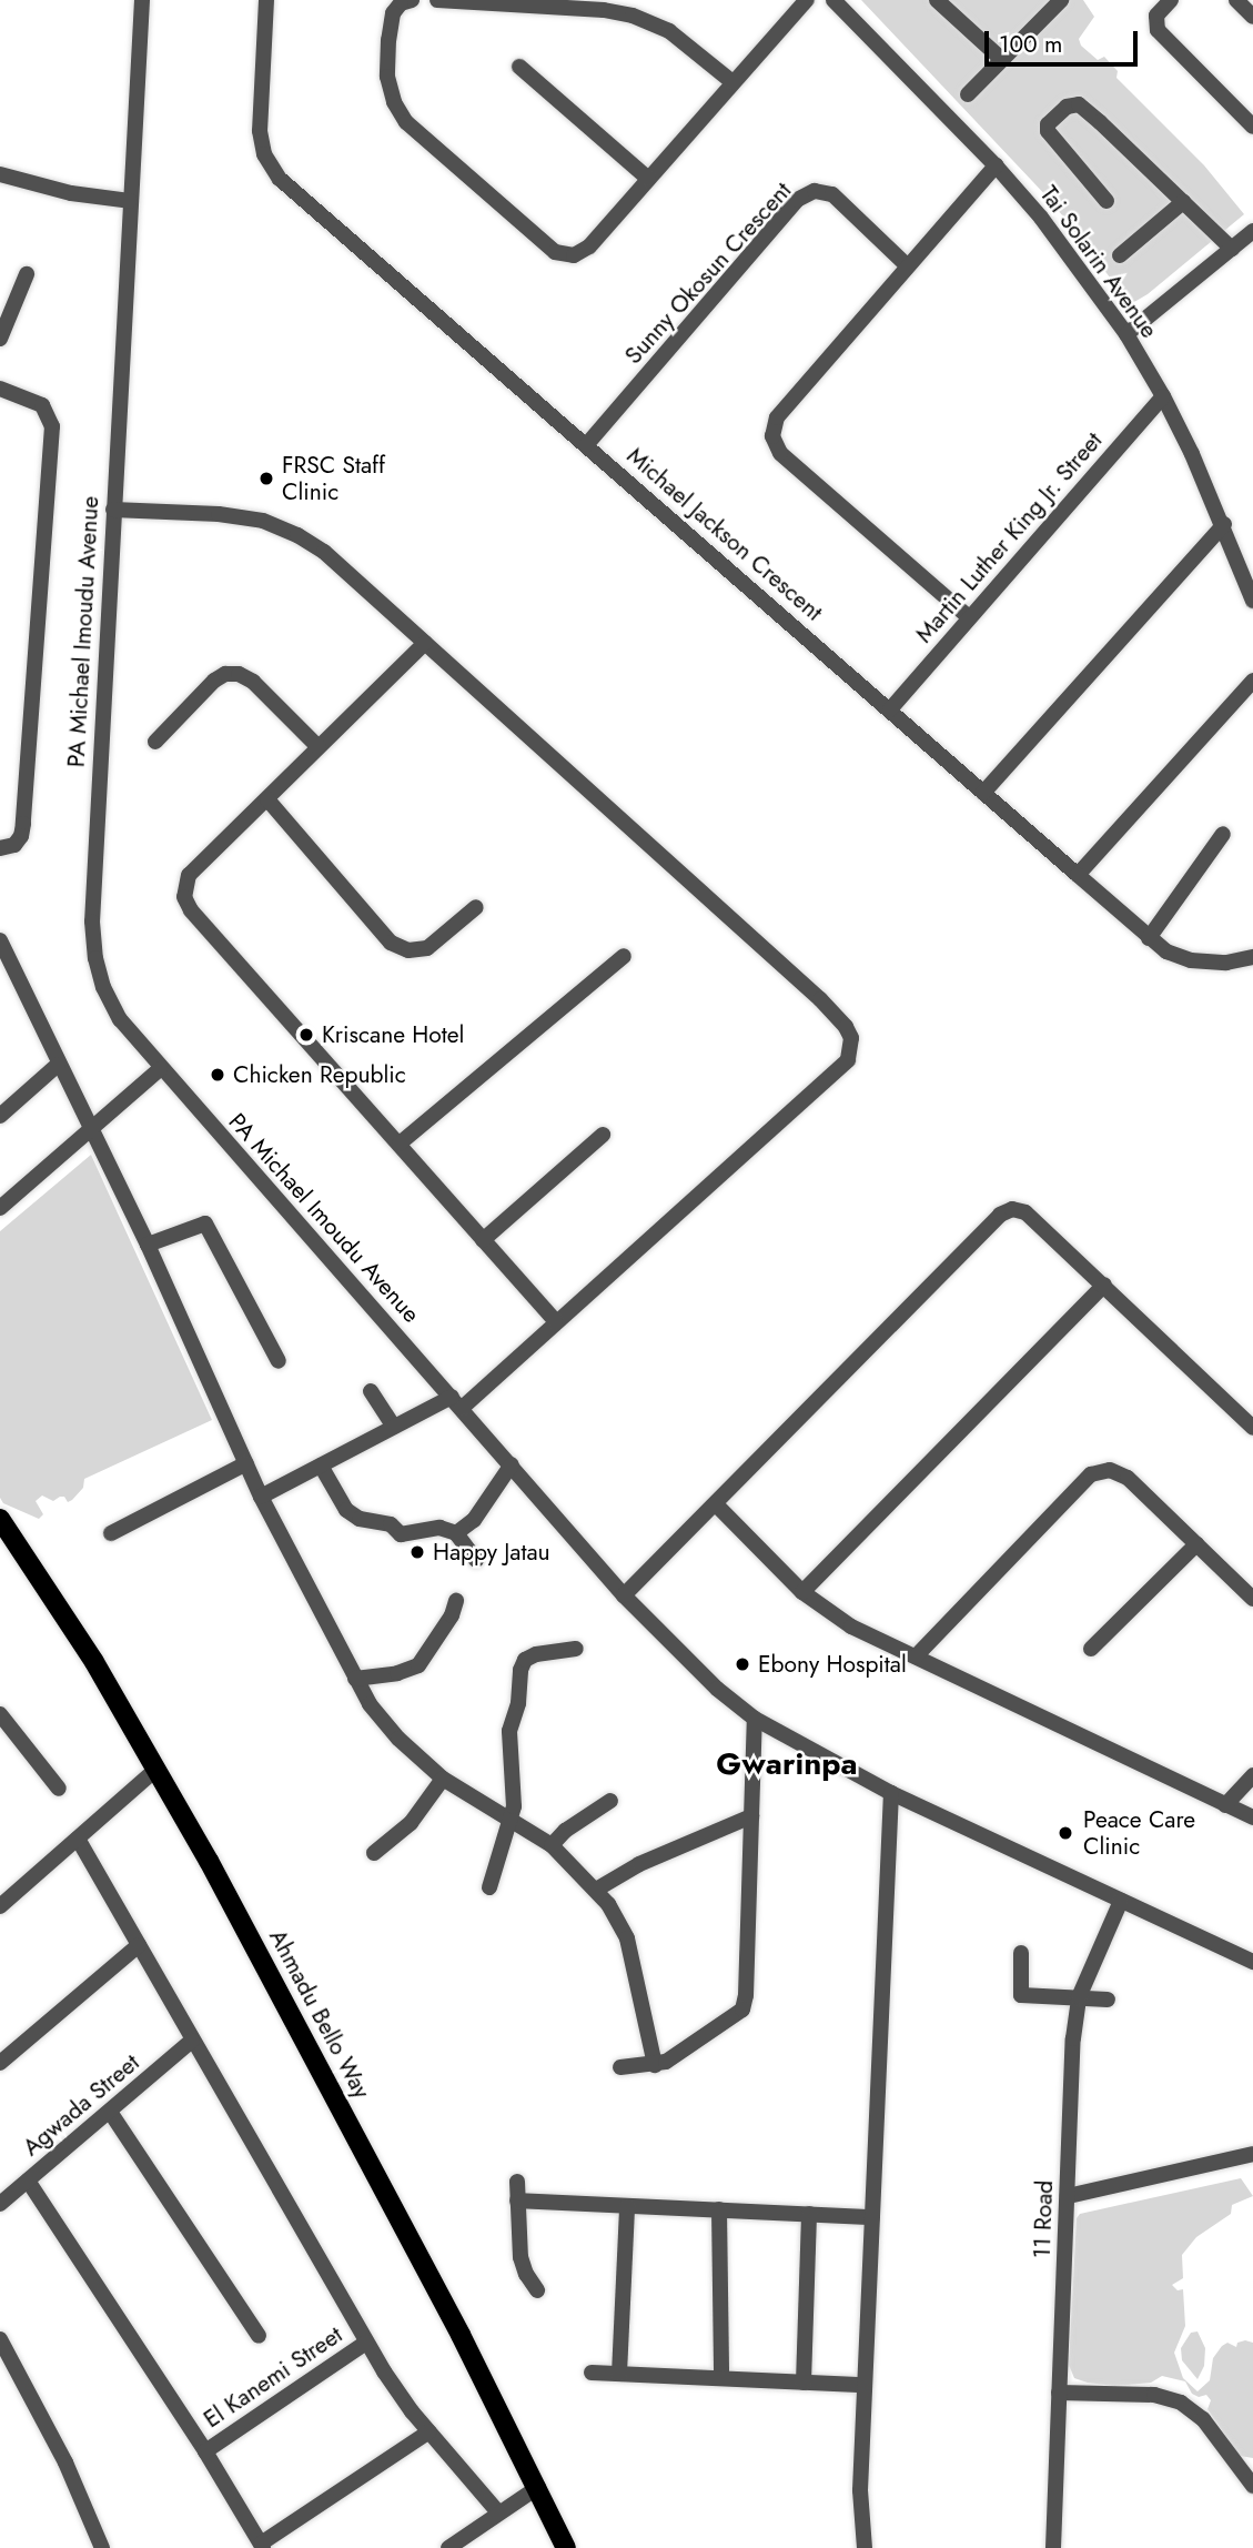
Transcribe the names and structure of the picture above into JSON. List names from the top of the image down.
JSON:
{
  "streets": {
    "main road": ["Ahmadu Bello Way"],
    "street": [
      "Tai Solarin Avenue",
      "Sunny Okosun Crescent",
      "Michael Jackson Crescent",
      "Martin Luther King Jr. Street",
      "PA Michael Imoudu Avenue",
      "Agwada Street",
      "11 Road",
      "El Kanemi Street"
    ]
  },
  "crossings": [
    ["Tai Solarin Avenue", "Martin Luther King Jr. Street"],
    ["Sunny Okosun Crescent", "Michael Jackson Crescent"],
    ["Michael Jackson Crescent", "Martin Luther King Jr. Street"],
    ["PA Michael Imoudu Avenue", "11 Road"]
  ],
  "districts": ["Gwarinpa"],
  "places": [
    "FRSC Staff Clinic",
    "Kriscane Hotel",
    "Chicken Republic",
    "Happy Jatau",
    "Ebony Hospital",
    "Peace Care Clinic"
  ],
  "scale_bar": "100 m"
}
